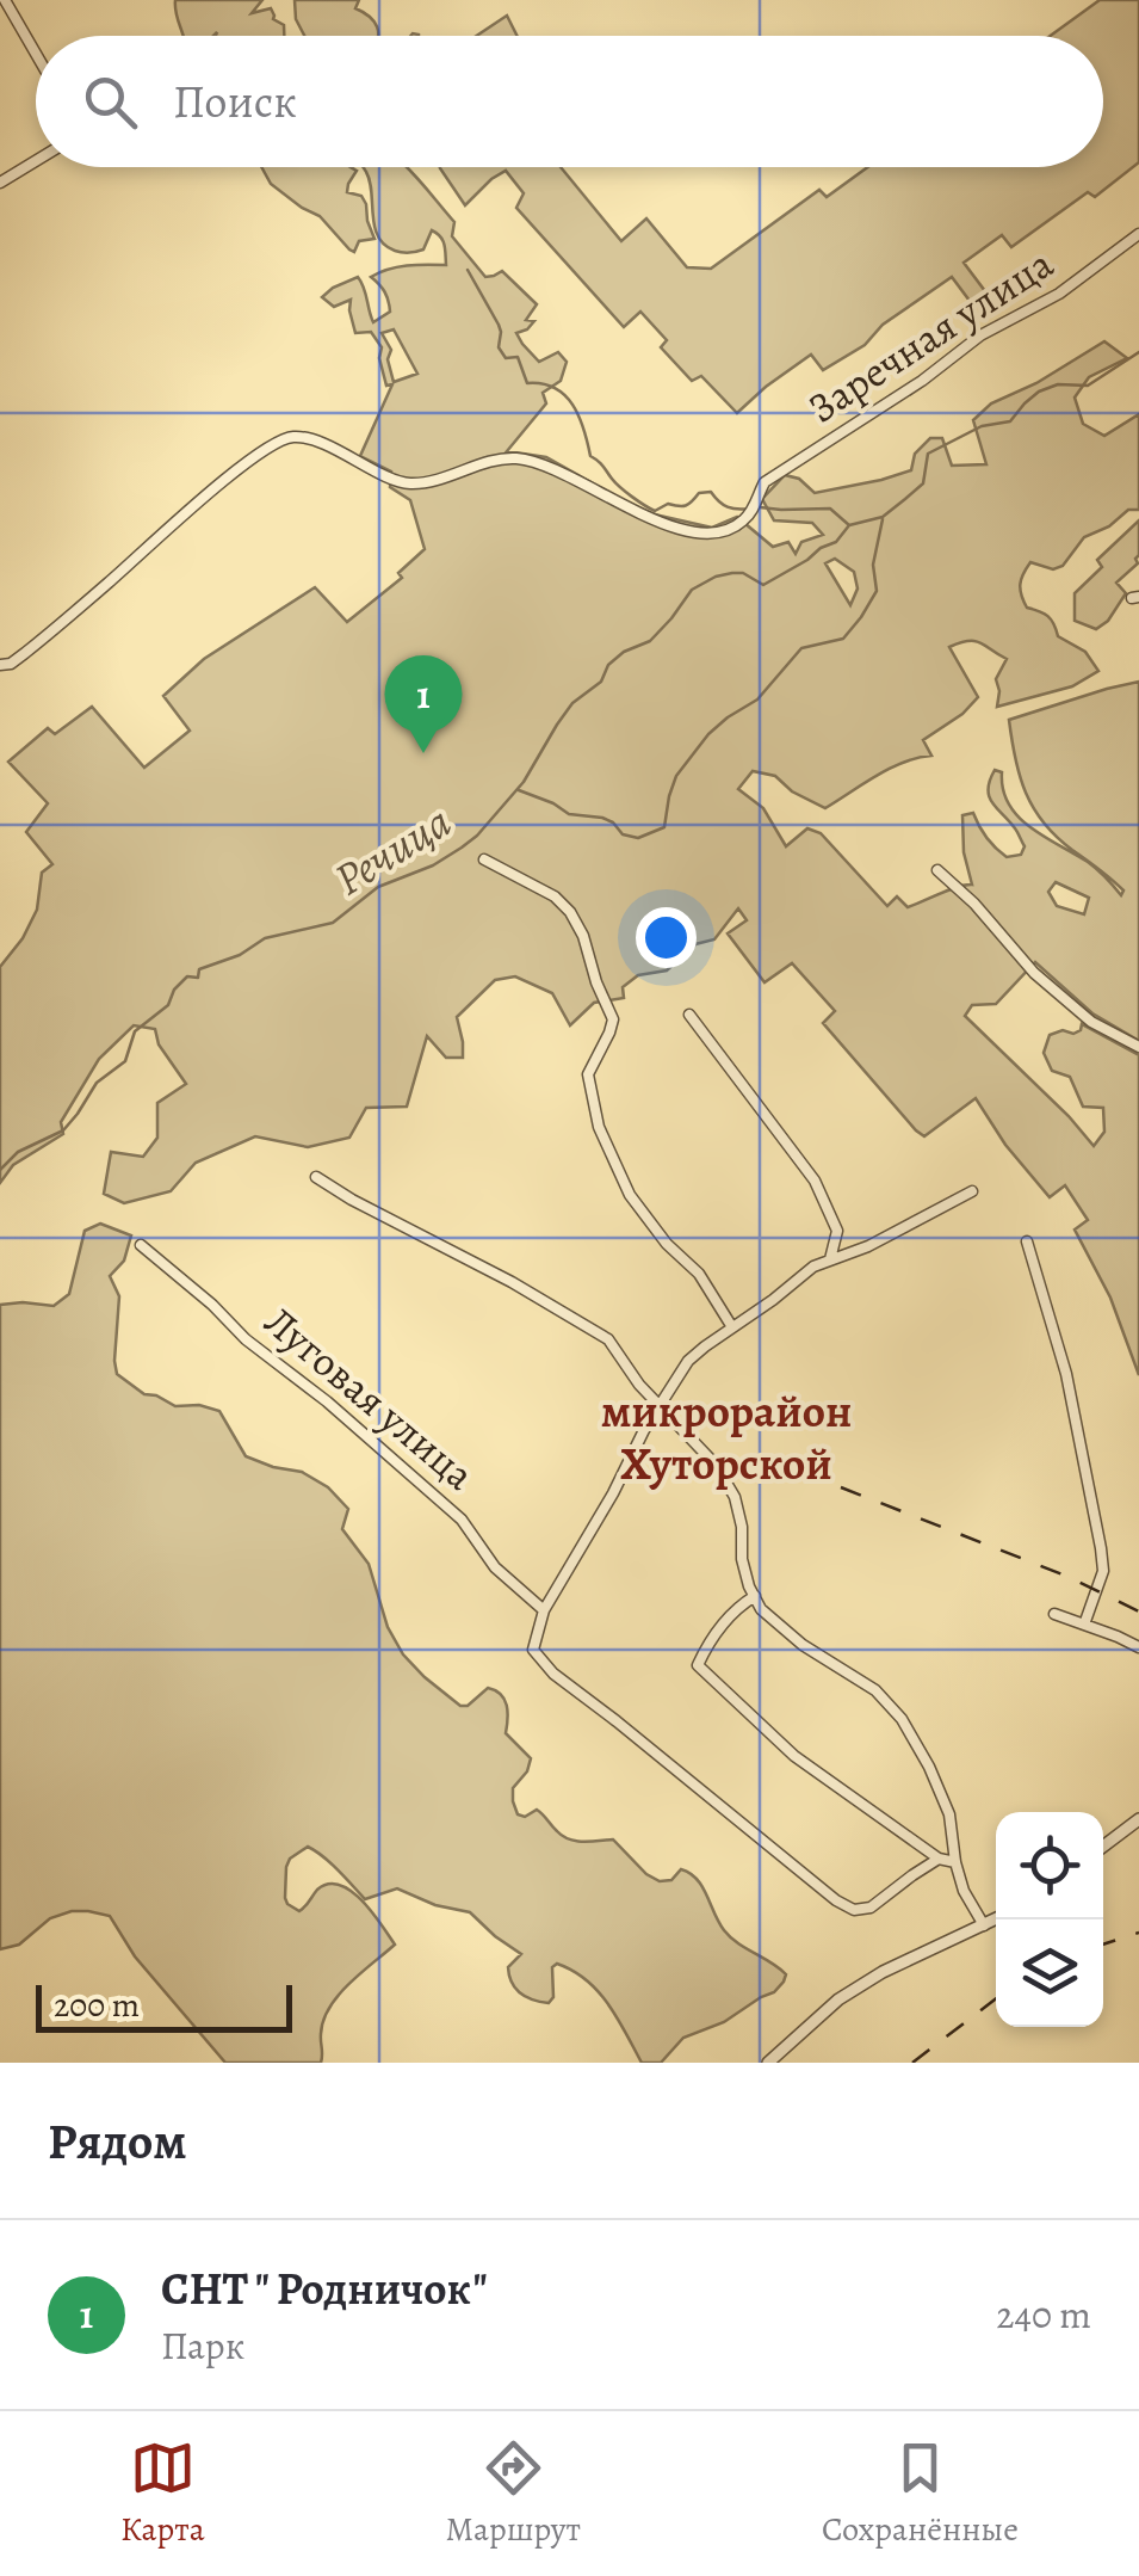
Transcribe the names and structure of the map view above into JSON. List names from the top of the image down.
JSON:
{
  "streets": {
    "street": ["Заречная улица", "Луговая улица"]
  },
  "districts": ["микрорайон Хуторской"],
  "water": ["Речица"],
  "scale_bar": "200 m",
  "page": {
    "search": "Поиск",
    "pins": "1",
    "scale": "200 m",
    "heading": "Рядом",
    "list": [
      {
        "mark": "1",
        "name": "СНТ \" Родничок\"",
        "note": "Парк",
        "value": "240 m"
      }
    ],
    "nav": ["Карта", "Маршрут", "Сохранённые"]
  }
}
